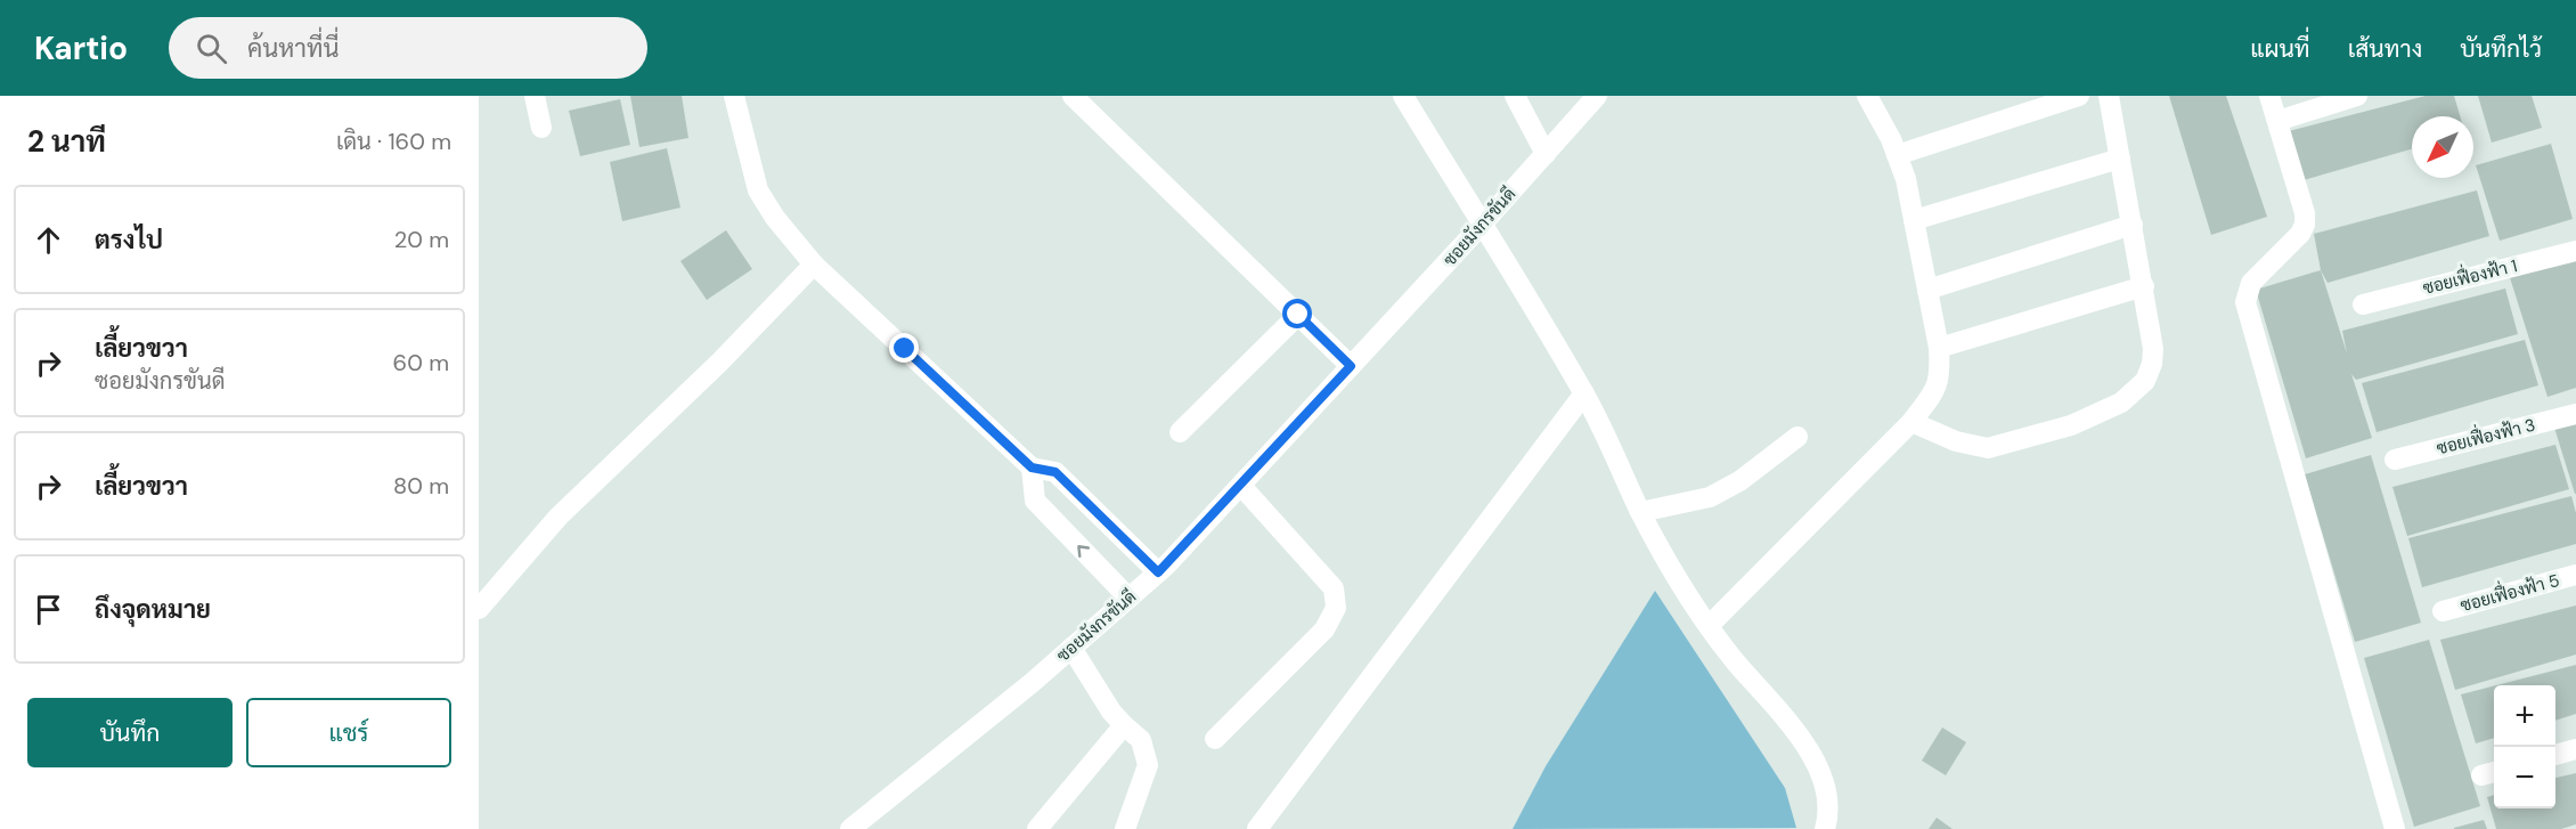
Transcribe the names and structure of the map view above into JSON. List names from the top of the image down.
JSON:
{
  "streets": {
    "street": [
      "ซอยมังกรขันดี",
      "ซอยเฟื่องฟ้า 1",
      "ซอยเฟื่องฟ้า 3",
      "ซอยเฟื่องฟ้า 5"
    ]
  },
  "north": "bottom left",
  "page": {
    "header": "Kartio",
    "search": "ค้นหาที่นี่",
    "nav": ["แผนที่", "เส้นทาง", "บันทึกไว้"],
    "heading": ["2 นาที", "เดิน · 160 m"],
    "list": [
      ["ตรงไป", "20 m"],
      ["เลี้ยวขวา", "ซอยมังกรขันดี", "60 m"],
      ["เลี้ยวขวา", "80 m"],
      "ถึงจุดหมาย"
    ],
    "buttons": ["บันทึก", "แชร์"],
    "map_buttons": ["+", "−"]
  }
}
